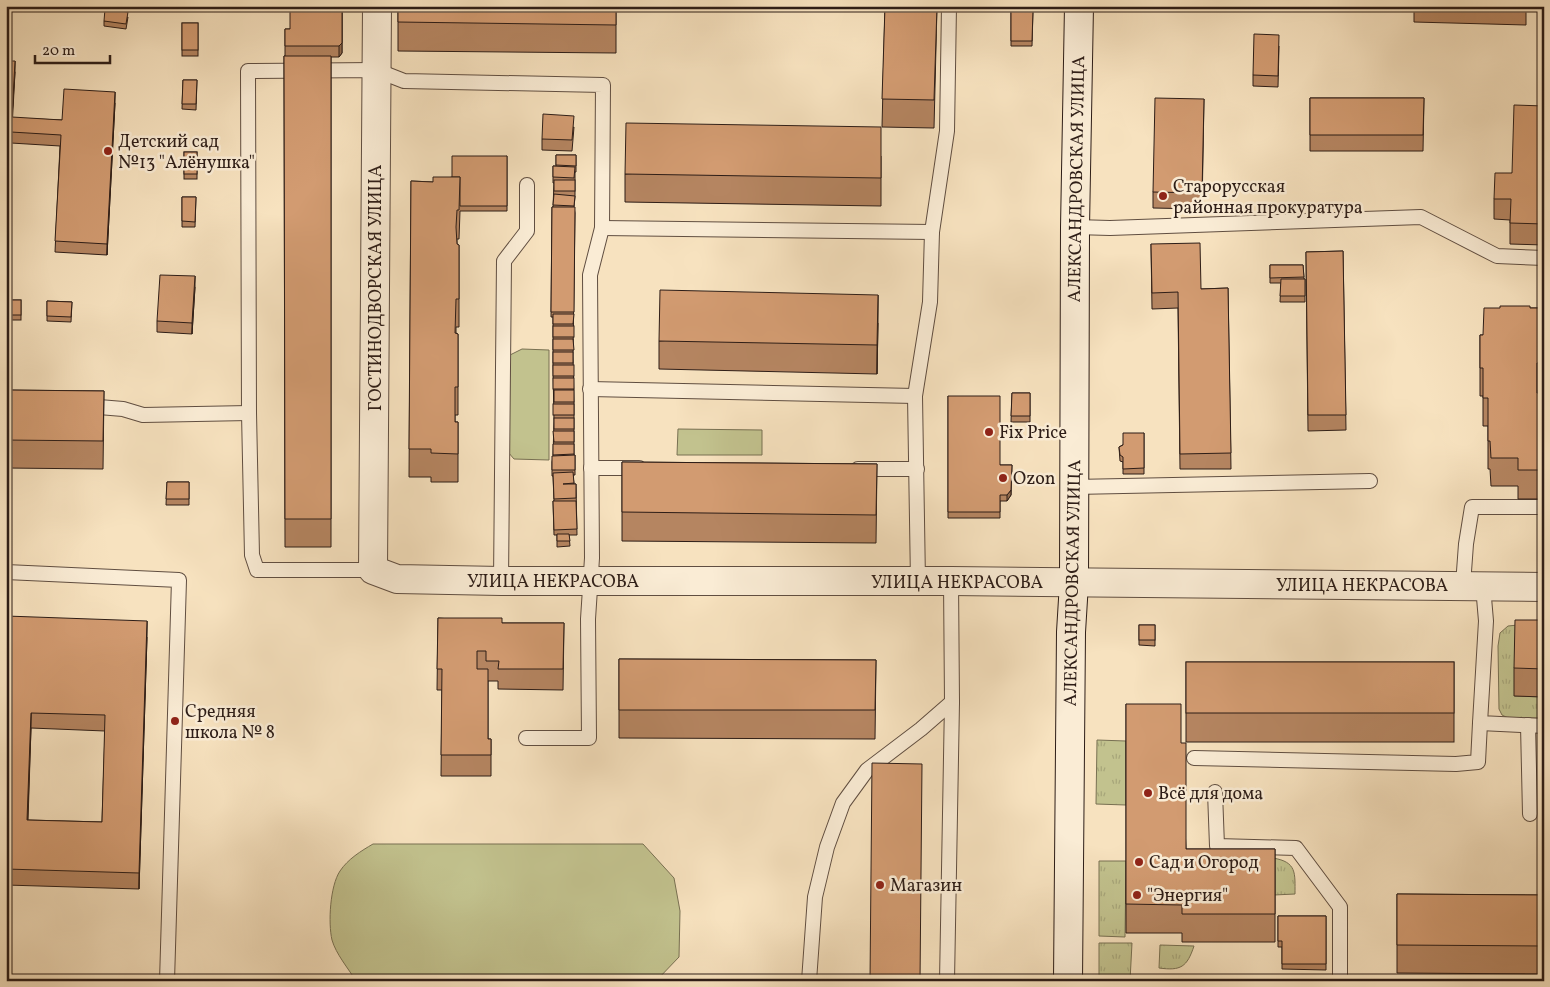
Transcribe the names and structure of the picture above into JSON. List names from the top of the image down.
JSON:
{
  "streets": {
    "street": ["АЛЕКСАНДРОВСКАЯ УЛИЦА", "ГОСТИНОДВОРСКАЯ УЛИЦА", "УЛИЦА НЕКРАСОВА"]
  },
  "crossings": [
    ["АЛЕКСАНДРОВСКАЯ УЛИЦА", "УЛИЦА НЕКРАСОВА"],
    ["ГОСТИНОДВОРСКАЯ УЛИЦА", "УЛИЦА НЕКРАСОВА"]
  ],
  "places": [
    "Детский сад №13 \"Алёнушка\"",
    "Старорусская районная прокуратура",
    "Fix Price",
    "Ozon",
    "Средняя школа № 8",
    "Всё для дома",
    "Сад и Огород",
    "Магазин",
    "\"Энергия\""
  ],
  "scale_bar": "20 m"
}
